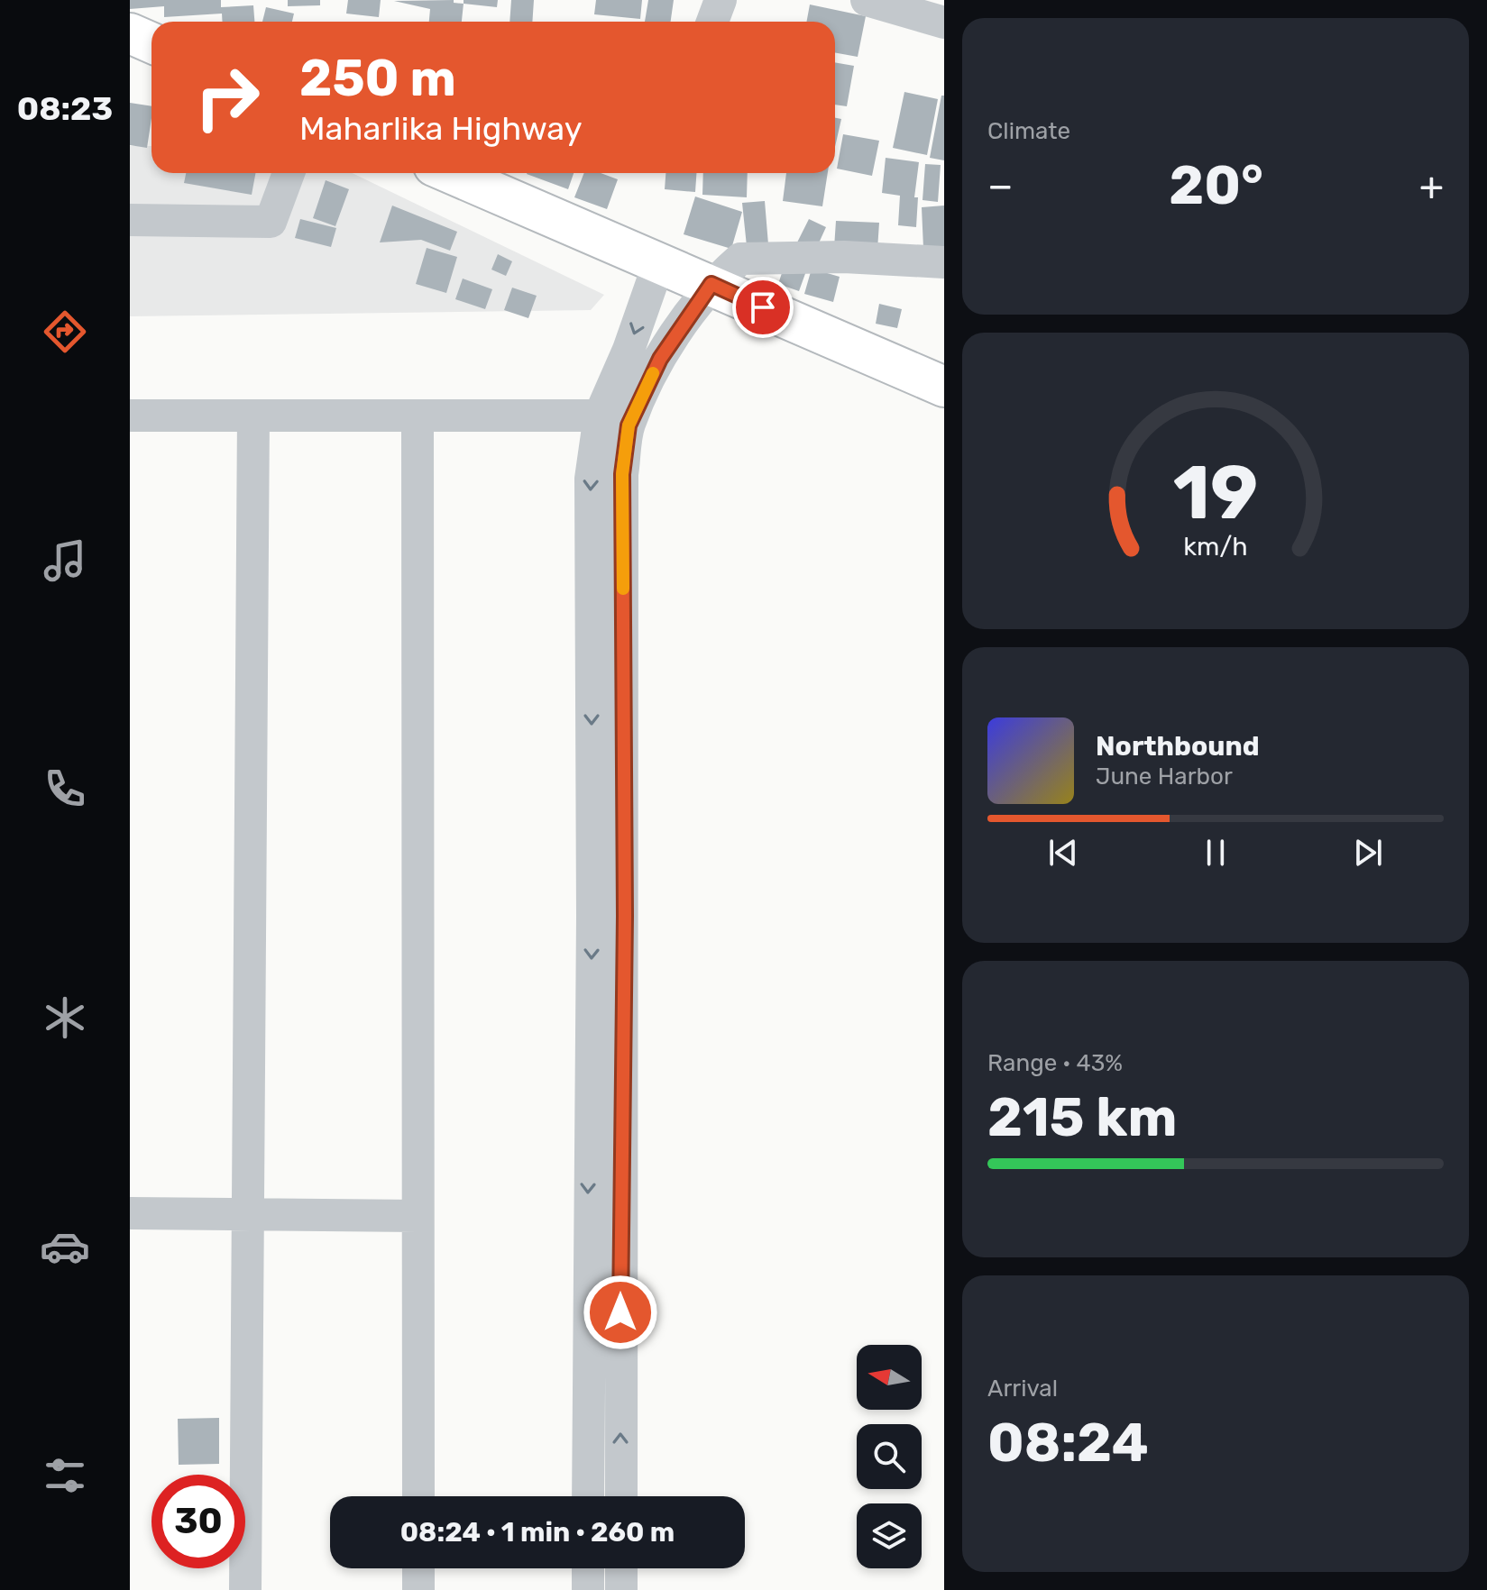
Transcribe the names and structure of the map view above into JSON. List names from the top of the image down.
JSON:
{
  "north": "left",
  "page": {
    "tabs": "08:23",
    "tile": [
      "Climate",
      ["Range · 43%", "215 km"],
      ["Arrival", "08:24"]
    ],
    "turn": ["250 m", "Maharlika Highway"],
    "heat": ["−", "20°", "+"],
    "song": ["Northbound", "June Harbor"],
    "limit": "30",
    "trip": "08:24 · 1 min · 260 m",
    "gauge": ["19", "km/h"]
  }
}
